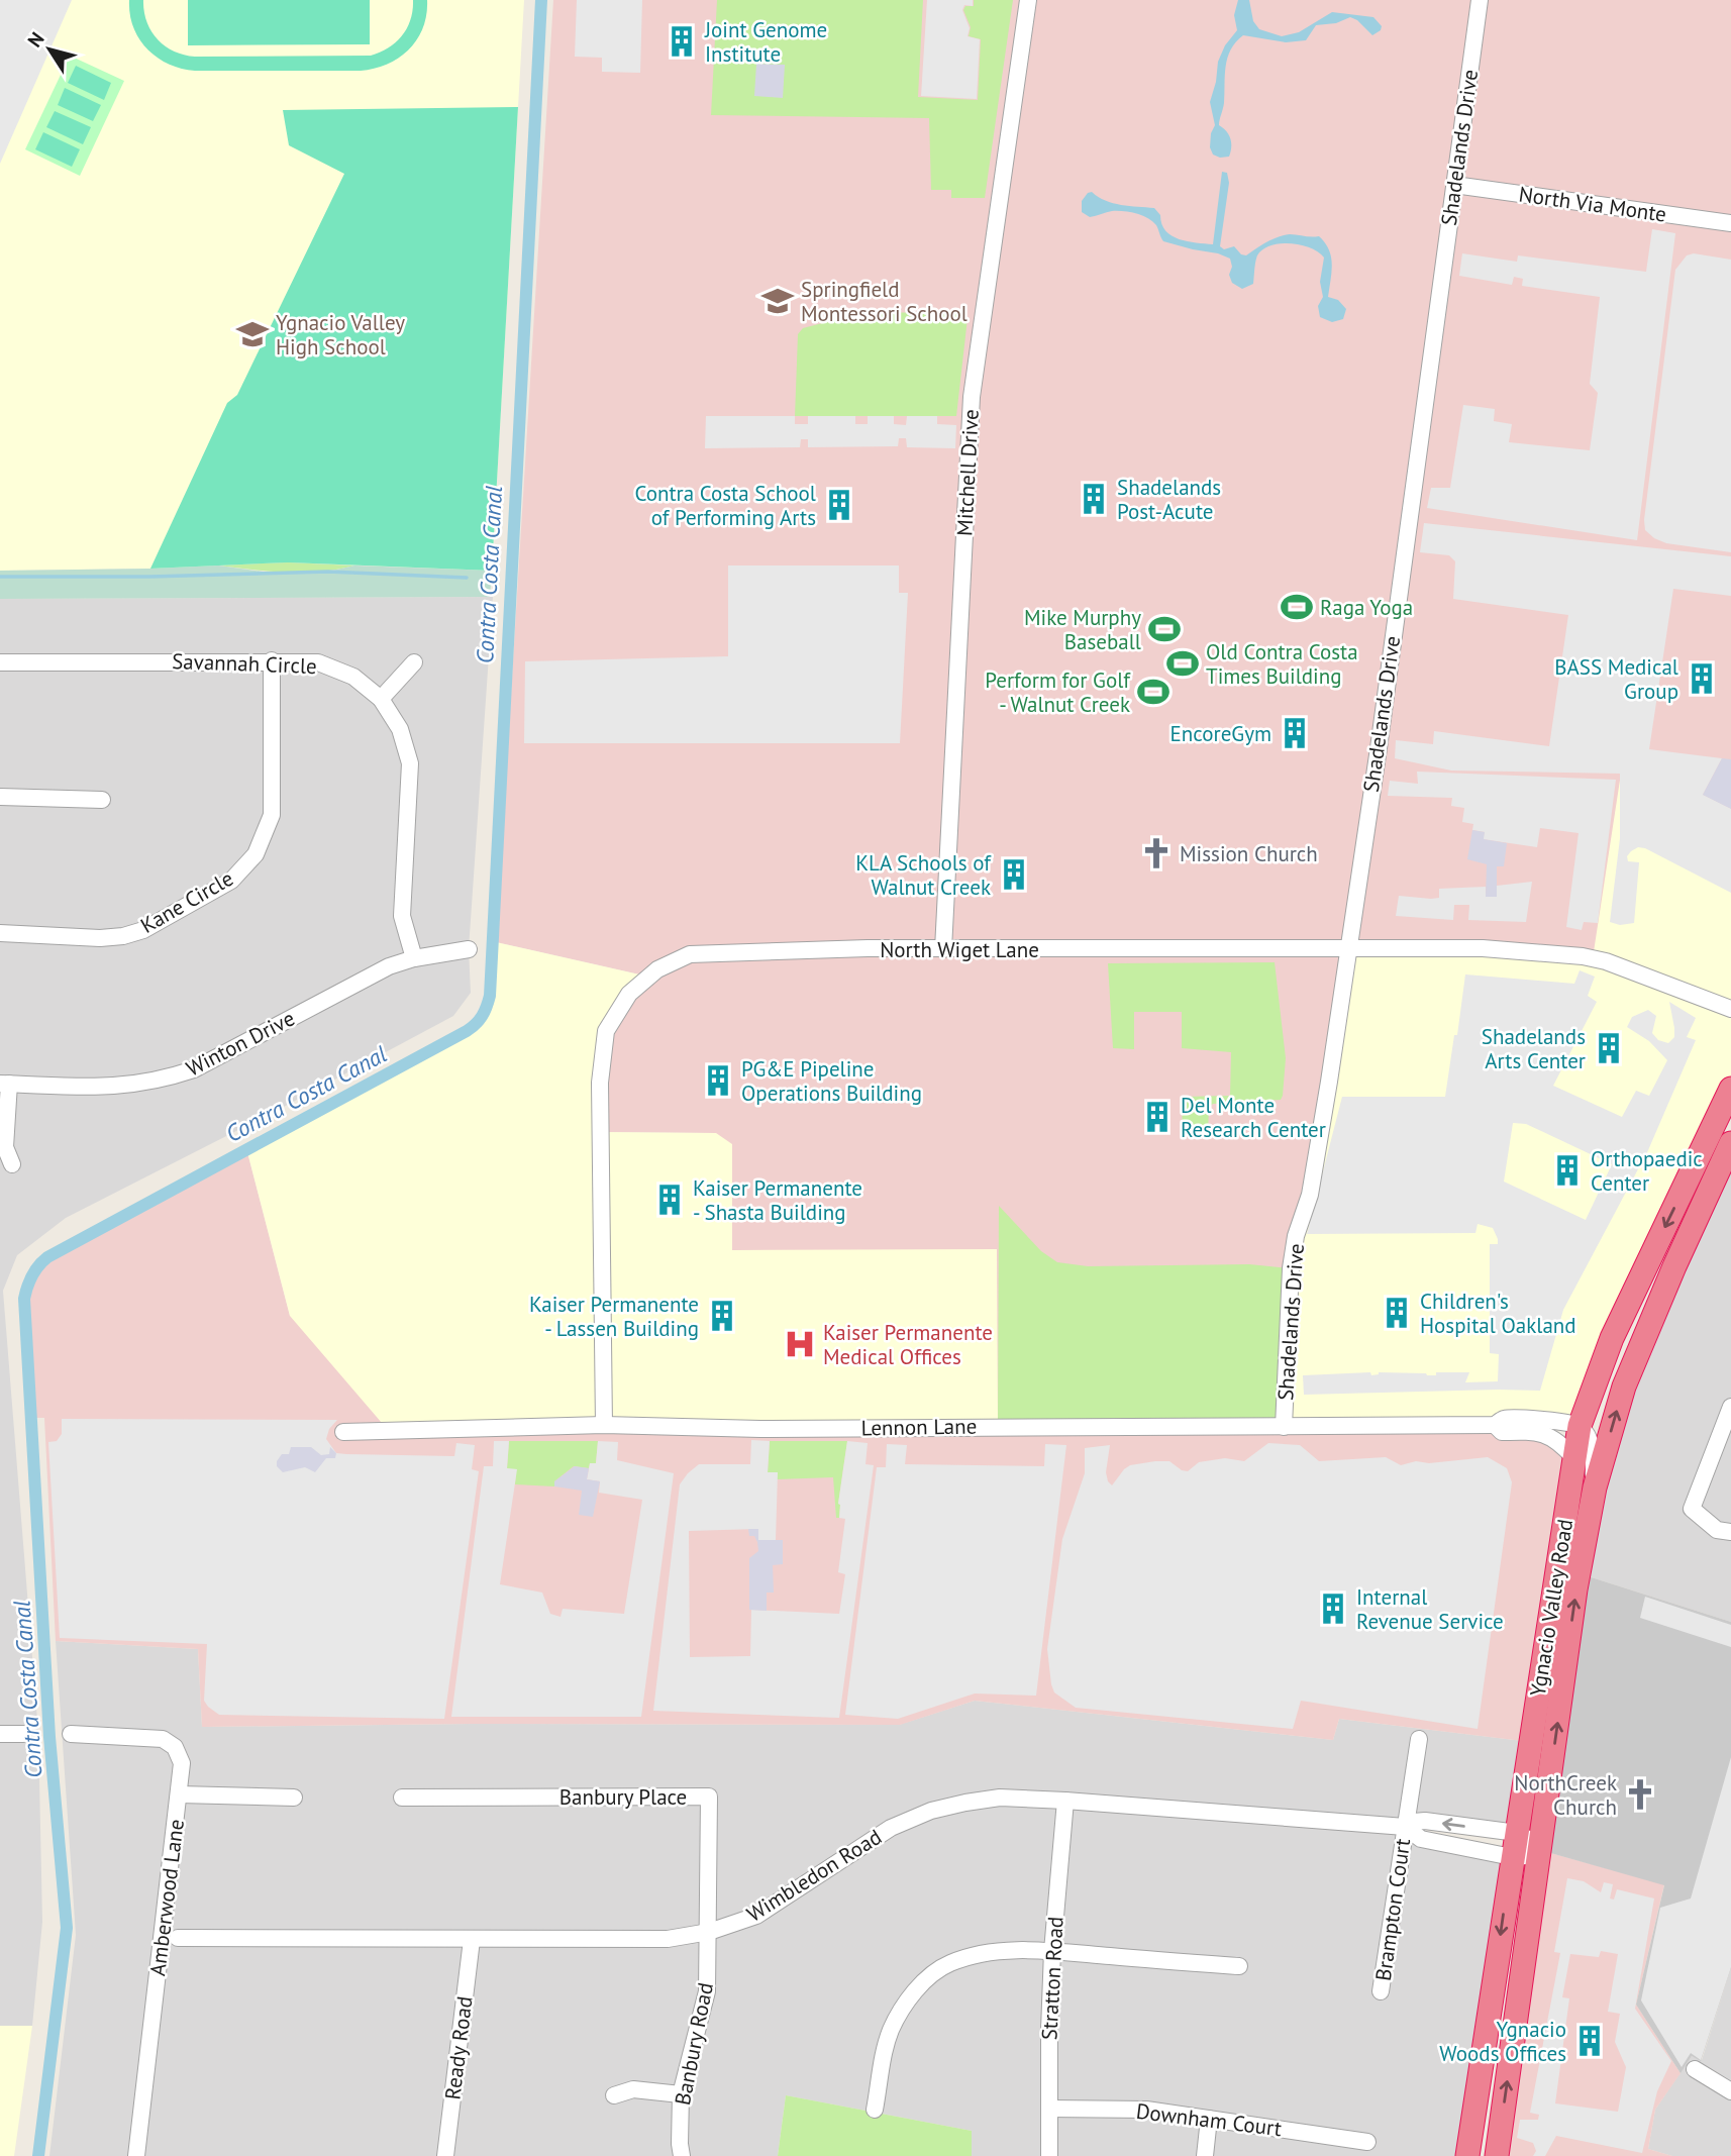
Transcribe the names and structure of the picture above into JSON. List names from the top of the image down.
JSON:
{
  "streets": {
    "highway": ["Ygnacio Valley Road"],
    "street": [
      "Shadelands Drive",
      "North Via Monte",
      "Mitchell Drive",
      "Savannah Circle",
      "Kane Circle",
      "North Wiget Lane",
      "Winton Drive",
      "Lennon Lane",
      "Banbury Place",
      "Wimbledon Road",
      "Amberwood Lane",
      "Brampton Court",
      "Stratton Road",
      "Banbury Road",
      "Ready Road",
      "Downham Court"
    ]
  },
  "crossings": [
    ["Shadelands Drive", "North Via Monte"],
    ["Shadelands Drive", "North Wiget Lane"],
    ["Shadelands Drive", "Lennon Lane"],
    ["Mitchell Drive", "North Wiget Lane"],
    ["Savannah Circle", "Kane Circle"],
    ["Savannah Circle", "Winton Drive"],
    ["North Wiget Lane", "Lennon Lane"],
    ["Lennon Lane", "Ygnacio Valley Road"],
    ["Ygnacio Valley Road", "Wimbledon Road"],
    ["Banbury Place", "Wimbledon Road"],
    ["Banbury Place", "Banbury Road"],
    ["Wimbledon Road", "Brampton Court"],
    ["Wimbledon Road", "Stratton Road"],
    ["Wimbledon Road", "Banbury Road"],
    ["Wimbledon Road", "Ready Road"],
    ["Stratton Road", "Downham Court"]
  ],
  "water": ["Contra Costa Canal"],
  "places": {
    "building": [
      "Joint Genome Institute",
      "Shadelands Post-Acute",
      "Contra Costa School of Performing Arts",
      "BASS Medical Group",
      "EncoreGym",
      "KLA Schools of Walnut Creek",
      "Shadelands Arts Center",
      "PG&E Pipeline Operations Building",
      "Del Monte Research Center",
      "Orthopaedic Center",
      "Kaiser Permanente - Shasta Building",
      "Children's Hospital Oakland",
      "Kaiser Permanente - Lassen Building",
      "Internal Revenue Service",
      "Ygnacio Woods Offices"
    ],
    "school or university": ["Springfield Montessori School", "Ygnacio Valley High School"],
    "sports": [
      "Raga Yoga",
      "Mike Murphy Baseball",
      "Old Contra Costa Times Building",
      "Perform for Golf - Walnut Creek"
    ],
    "church": ["Mission Church", "NorthCreek Church"],
    "hospital": ["Kaiser Permanente Medical Offices"]
  },
  "north": "top left"
}
